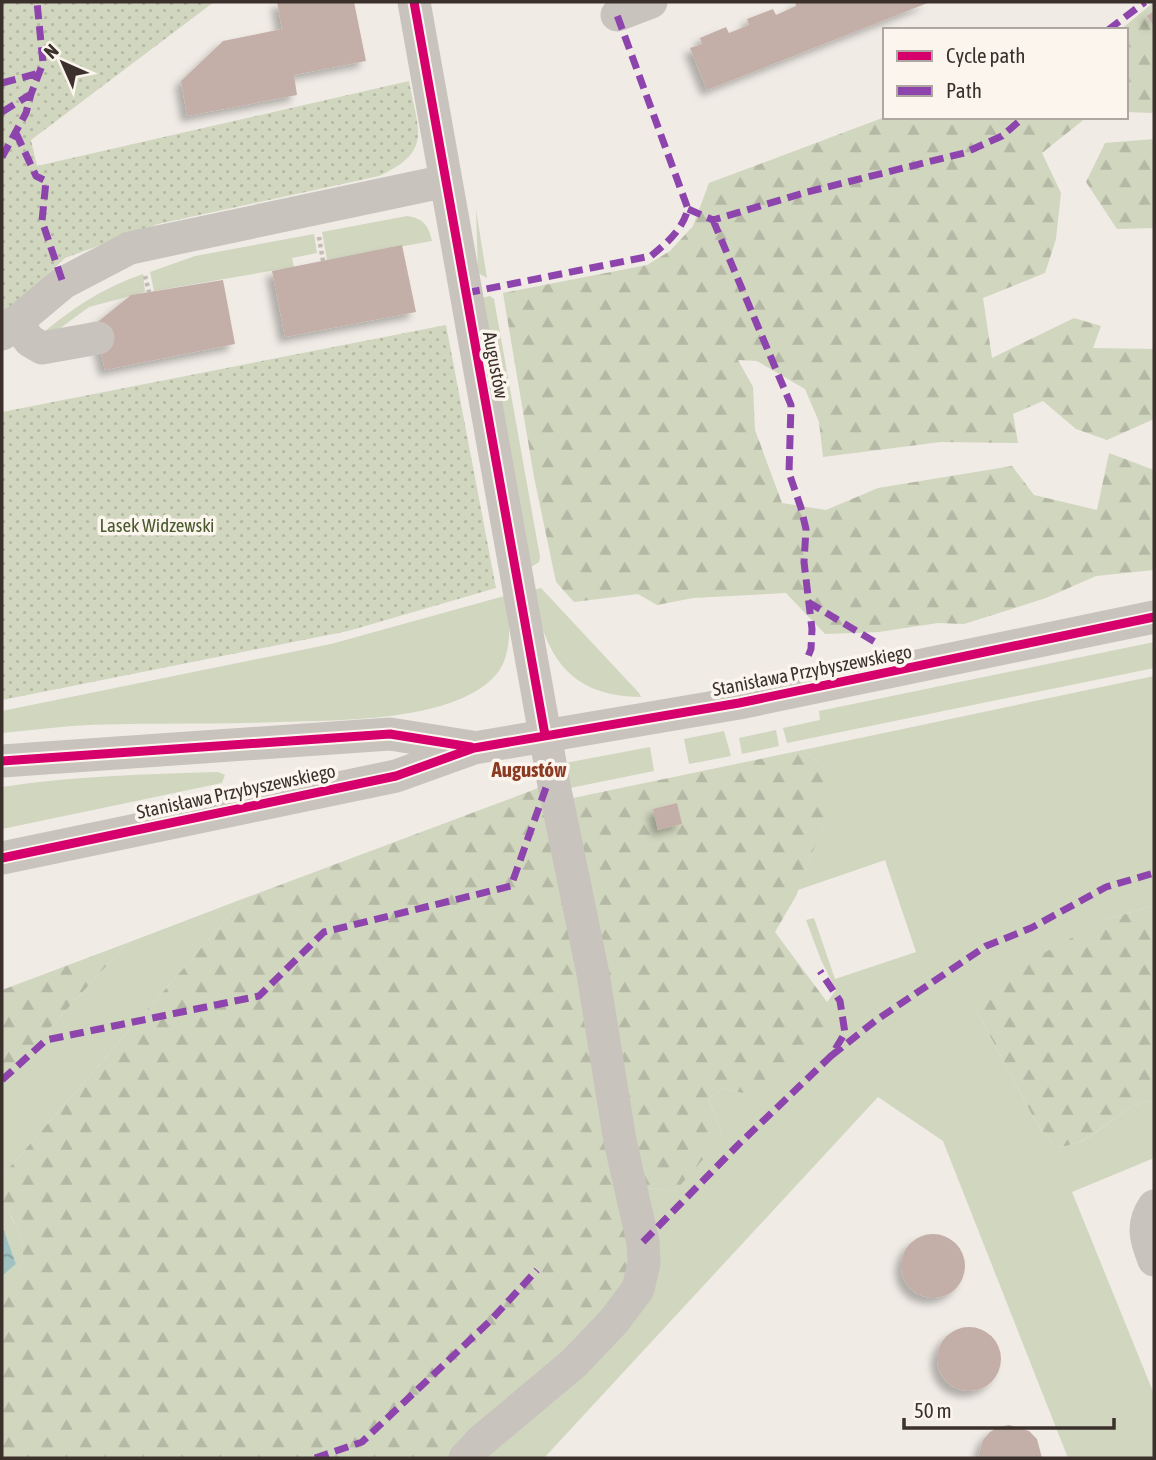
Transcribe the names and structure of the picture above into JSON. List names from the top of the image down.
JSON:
{
  "streets": {
    "street": ["Augustów", "Stanisława Przybyszewskiego"]
  },
  "crossings": [
    ["Augustów", "Stanisława Przybyszewskiego"]
  ],
  "districts": ["Augustów"],
  "parks": ["Lasek Widzewski"],
  "legend": ["Cycle path", "Path"],
  "scale_bar": "50 m",
  "north": "top left"
}
